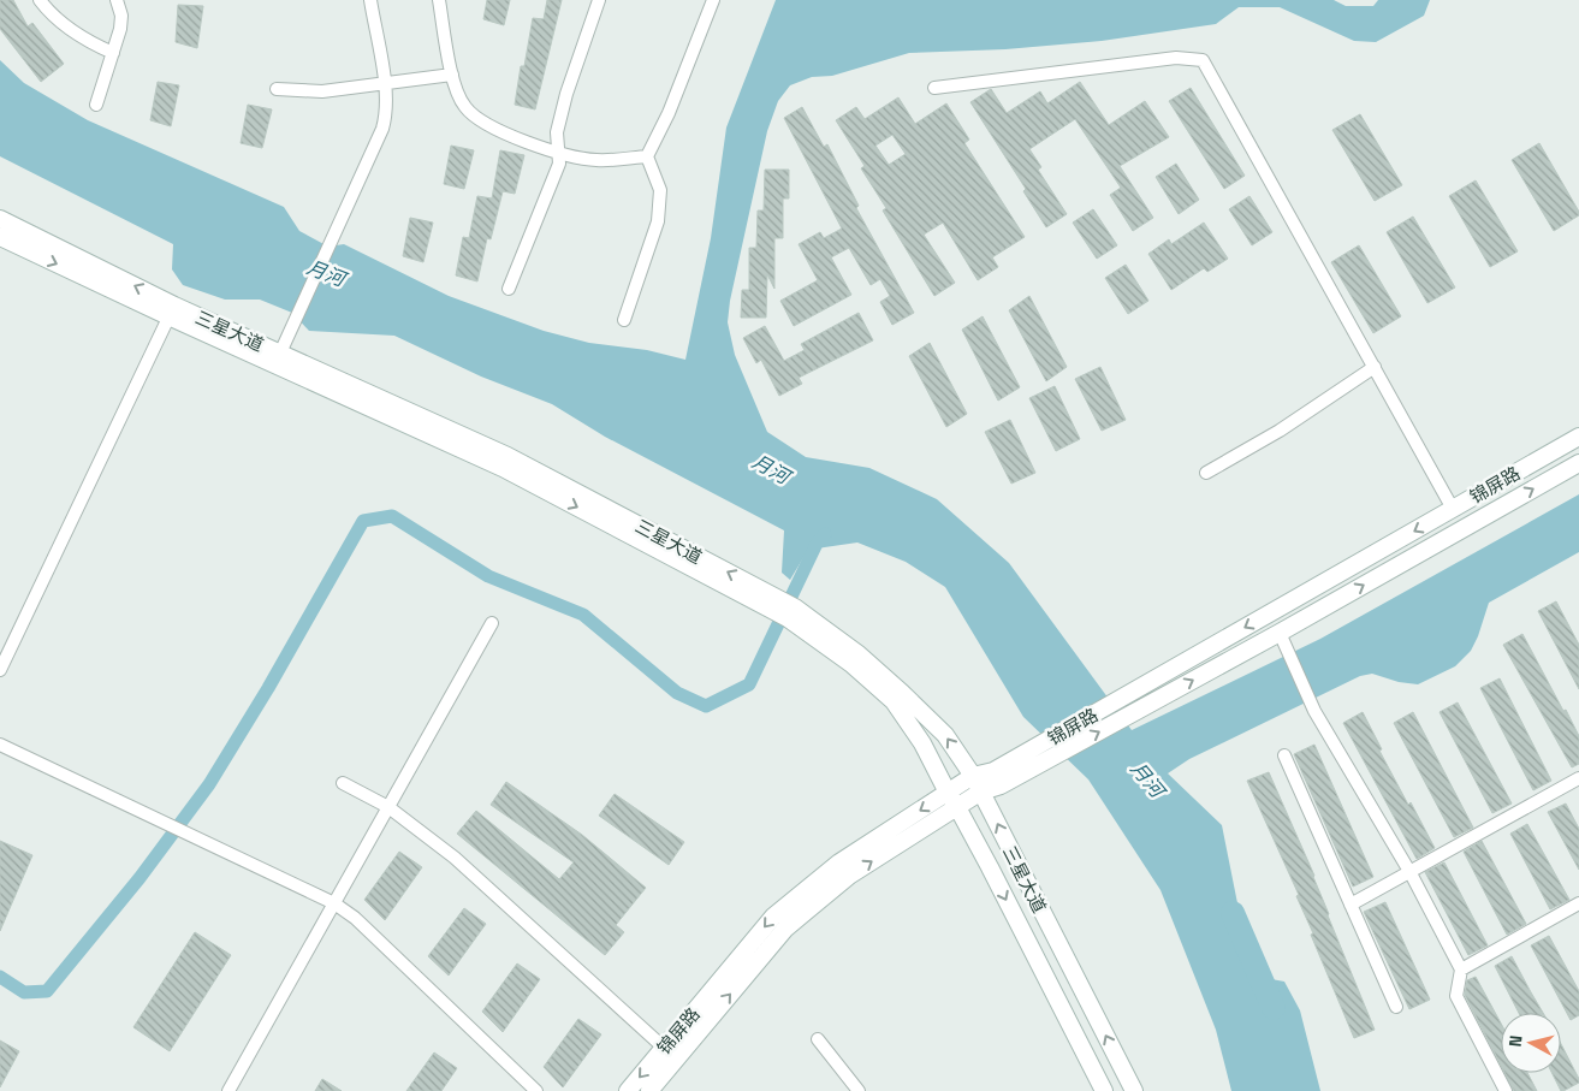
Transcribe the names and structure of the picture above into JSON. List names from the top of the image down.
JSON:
{
  "streets": {
    "street": ["三星大道", "锦屏路"]
  },
  "crossings": [
    ["三星大道", "锦屏路"]
  ],
  "water": ["月河"],
  "north": "left"
}
